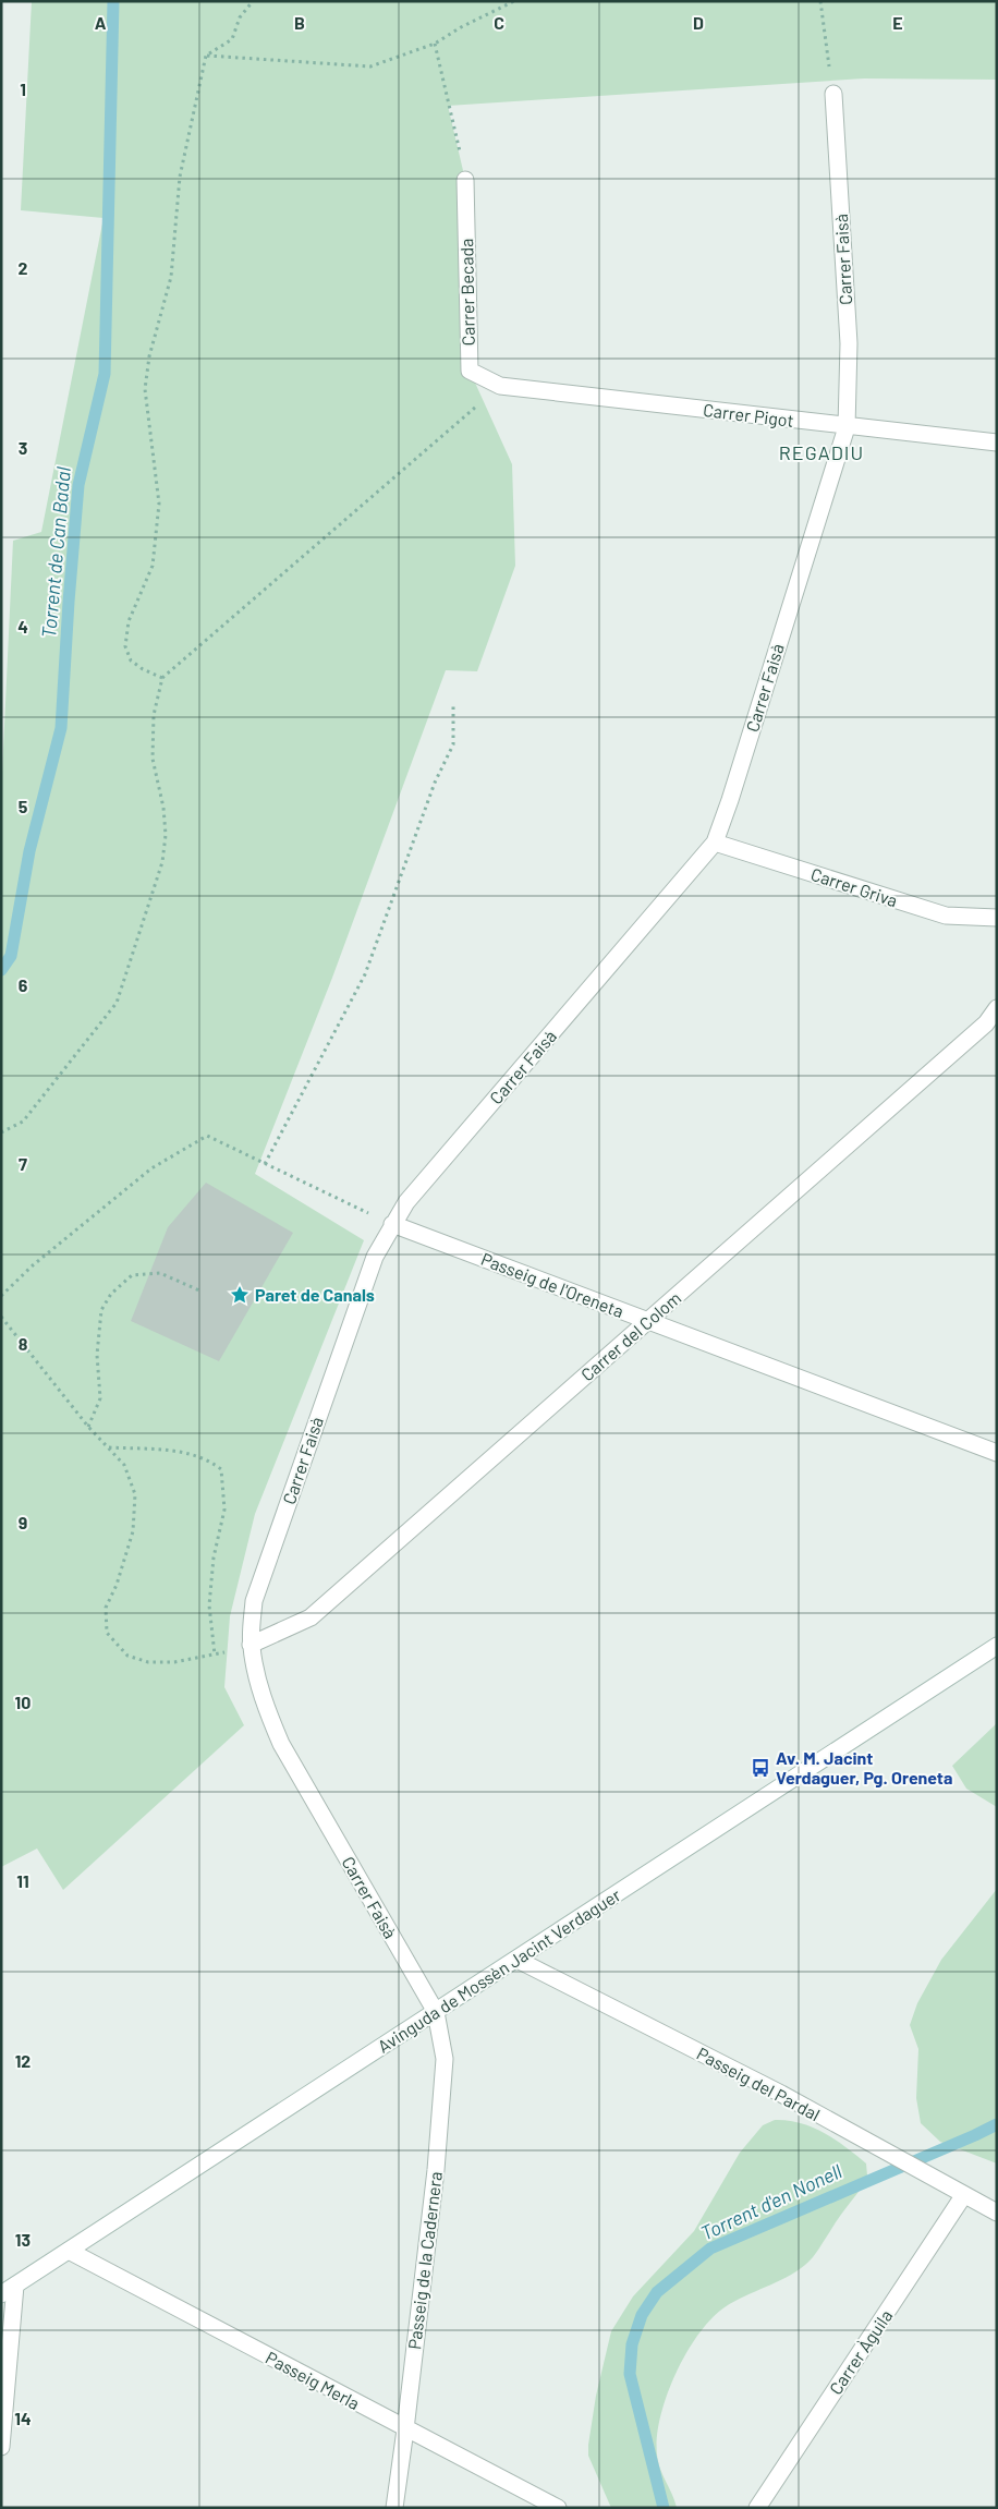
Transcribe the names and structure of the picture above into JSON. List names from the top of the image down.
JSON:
{
  "streets": {
    "street": [
      "Carrer Faisà",
      "Carrer Becada",
      "Carrer Pigot",
      "Carrer Griva",
      "Passeig de l'Oreneta",
      "Carrer del Colom",
      "Avinguda de Mossèn Jacint Verdaguer",
      "Passeig del Pardal",
      "Passeig de la Cadernera",
      "Carrer Àguila",
      "Passeig Merla"
    ]
  },
  "crossings": [
    ["Carrer Faisà", "Carrer Pigot"],
    ["Carrer Faisà", "Carrer Griva"],
    ["Carrer Faisà", "Passeig de l'Oreneta"],
    ["Carrer Faisà", "Carrer del Colom"],
    ["Carrer Faisà", "Avinguda de Mossèn Jacint Verdaguer"],
    ["Carrer Faisà", "Passeig de la Cadernera"],
    ["Carrer Becada", "Carrer Pigot"],
    ["Passeig de l'Oreneta", "Carrer del Colom"],
    ["Avinguda de Mossèn Jacint Verdaguer", "Passeig del Pardal"],
    ["Avinguda de Mossèn Jacint Verdaguer", "Passeig de la Cadernera"],
    ["Avinguda de Mossèn Jacint Verdaguer", "Passeig Merla"],
    ["Passeig del Pardal", "Carrer Àguila"],
    ["Passeig de la Cadernera", "Passeig Merla"]
  ],
  "districts": ["REGADIU"],
  "water": ["Torrent de Can Badal", "Torrent d'en Nonell"],
  "places": {
    "place": ["Paret de Canals"],
    "bus stop": ["Av. M. Jacint Verdaguer, Pg. Oreneta"]
  },
  "grid": {
    "columns": [
      "A",
      "B",
      "C",
      "D",
      "E"
    ],
    "rows": [
      "1",
      "2",
      "3",
      "4",
      "5",
      "6",
      "7",
      "8",
      "9",
      "10",
      "11",
      "12",
      "13",
      "14"
    ]
  }
}
